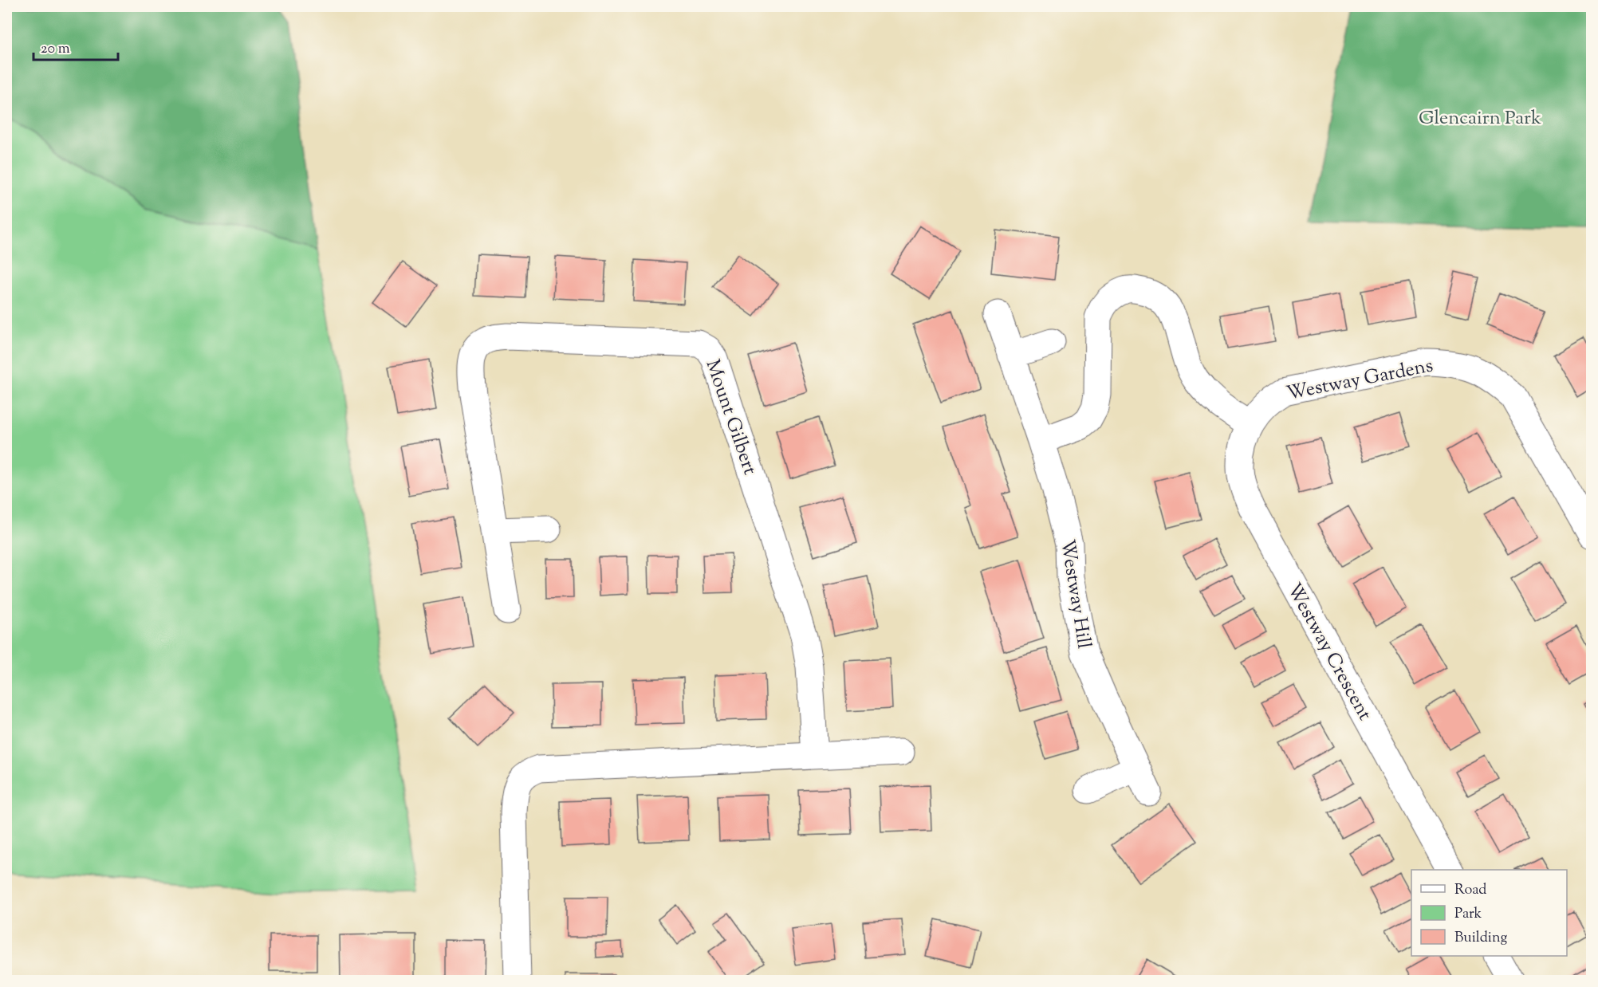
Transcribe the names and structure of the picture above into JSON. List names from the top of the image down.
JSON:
{
  "streets": {
    "street": [
      "Westway Gardens",
      "Mount Gilbert",
      "Westway Hill",
      "Westway Crescent"
    ]
  },
  "crossings": [
    ["Westway Gardens", "Westway Crescent"]
  ],
  "parks": ["Glencairn Park"],
  "legend": ["Road", "Park", "Building"],
  "scale_bar": "20 m"
}
